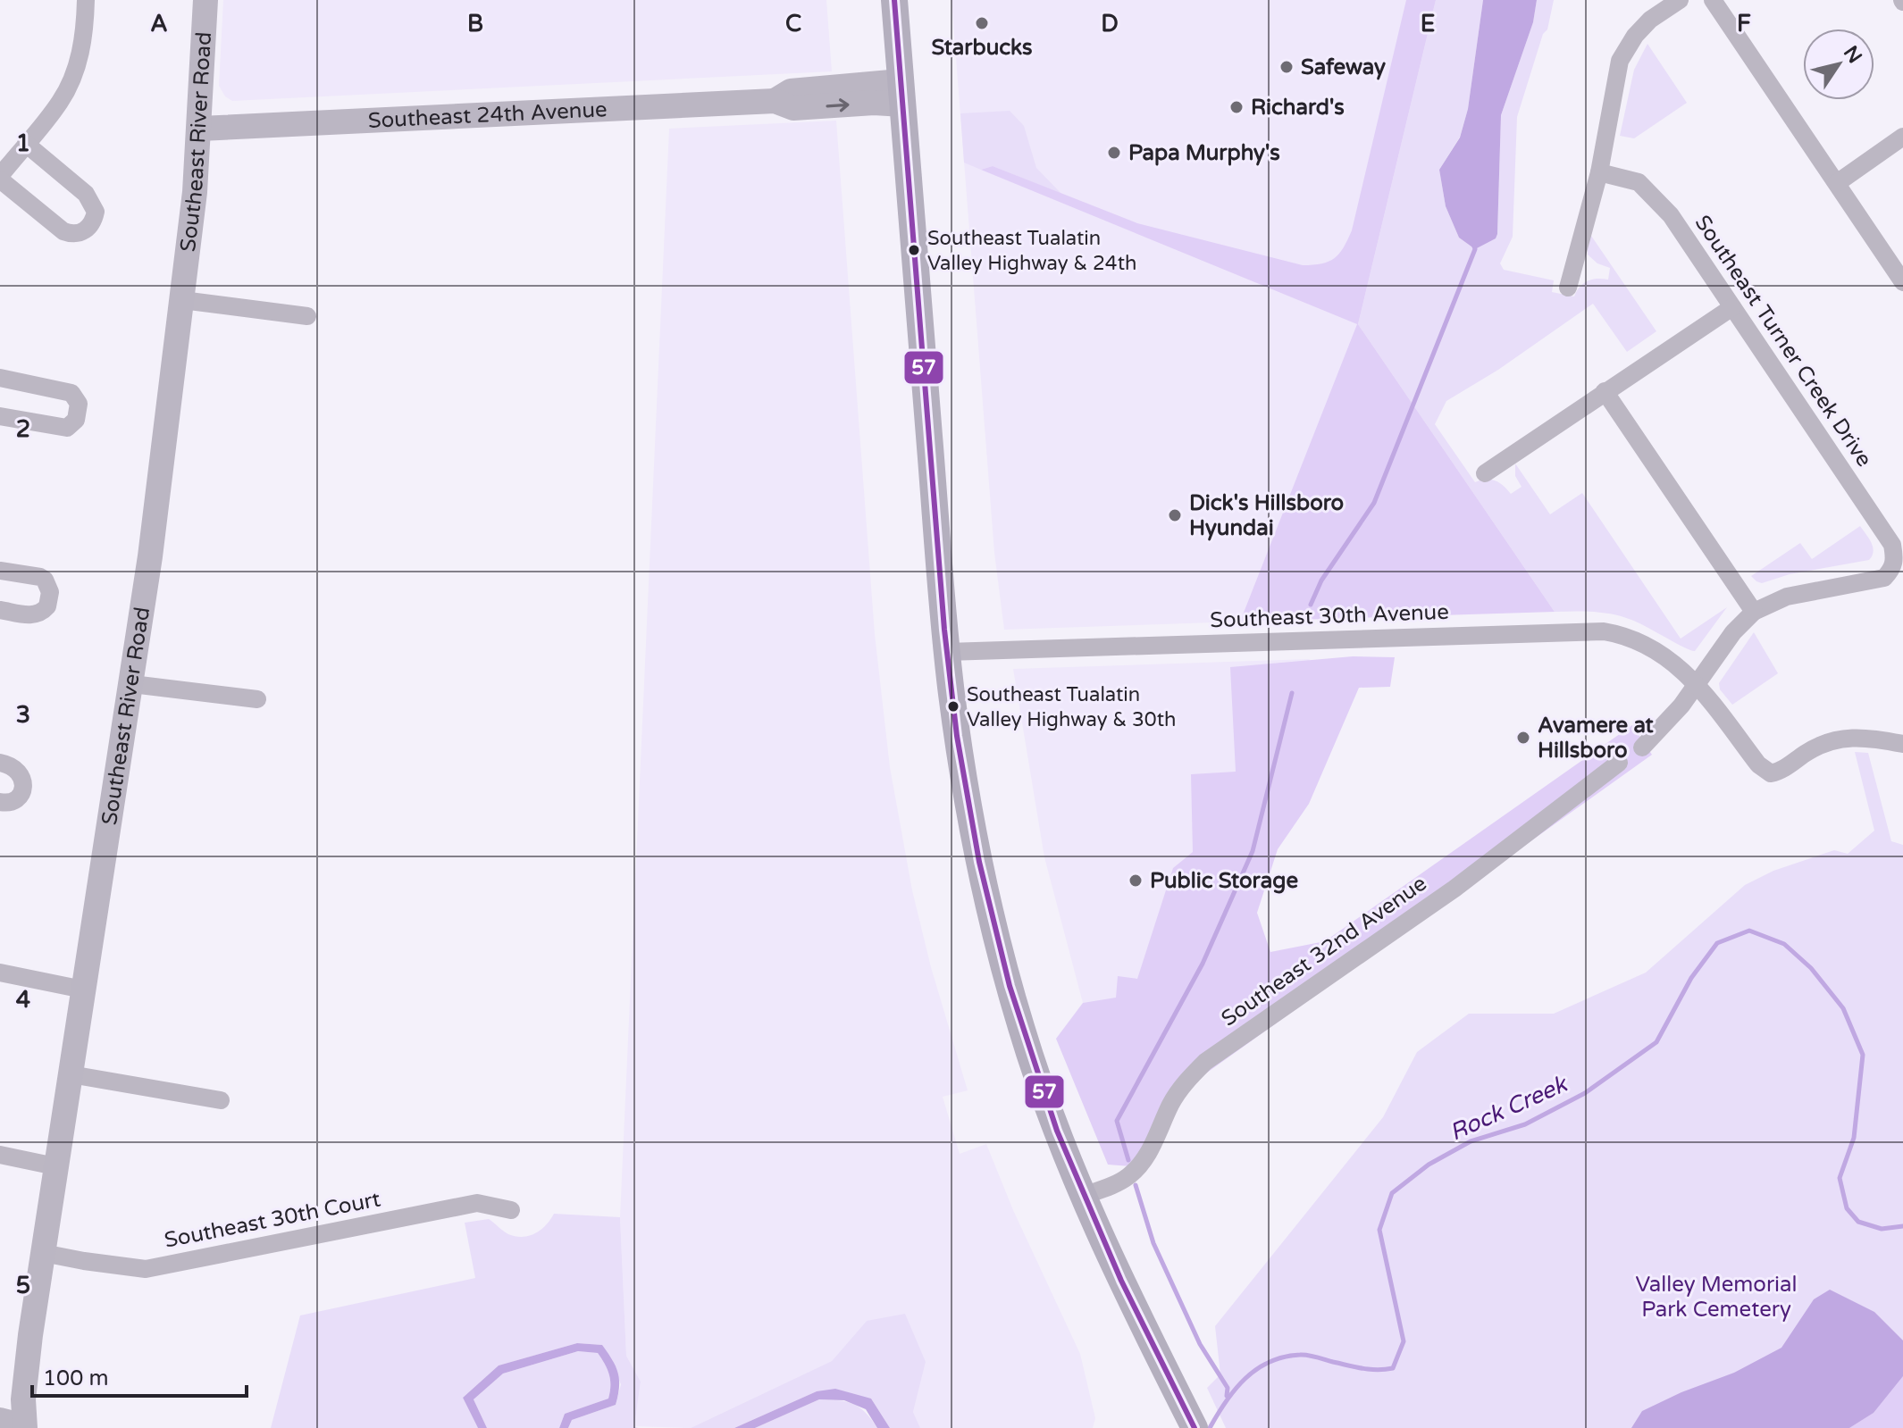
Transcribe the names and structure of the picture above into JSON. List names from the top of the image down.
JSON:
{
  "streets": {
    "main road": ["Southeast 24th Avenue", "Southeast River Road"],
    "street": [
      "Southeast Turner Creek Drive",
      "Southeast 30th Avenue",
      "Southeast 32nd Avenue",
      "Southeast 30th Court"
    ]
  },
  "crossings": [
    ["Southeast 24th Avenue", "Southeast River Road"],
    ["Southeast River Road", "Southeast 30th Court"]
  ],
  "water": ["Rock Creek"],
  "parks": ["Valley Memorial Park Cemetery"],
  "places": [
    "Starbucks",
    "Safeway",
    "Richard's",
    "Papa Murphy's",
    "Southeast Tualatin Valley Highway & 24th",
    "Dick's Hillsboro Hyundai",
    "Southeast Tualatin Valley Highway & 30th",
    "Avamere at Hillsboro",
    "Public Storage"
  ],
  "lines": ["transit line 57"],
  "scale_bar": "100 m",
  "north": "top right",
  "grid": {
    "columns": [
      "A",
      "B",
      "C",
      "D",
      "E",
      "F"
    ],
    "rows": [
      "1",
      "2",
      "3",
      "4",
      "5"
    ]
  }
}
